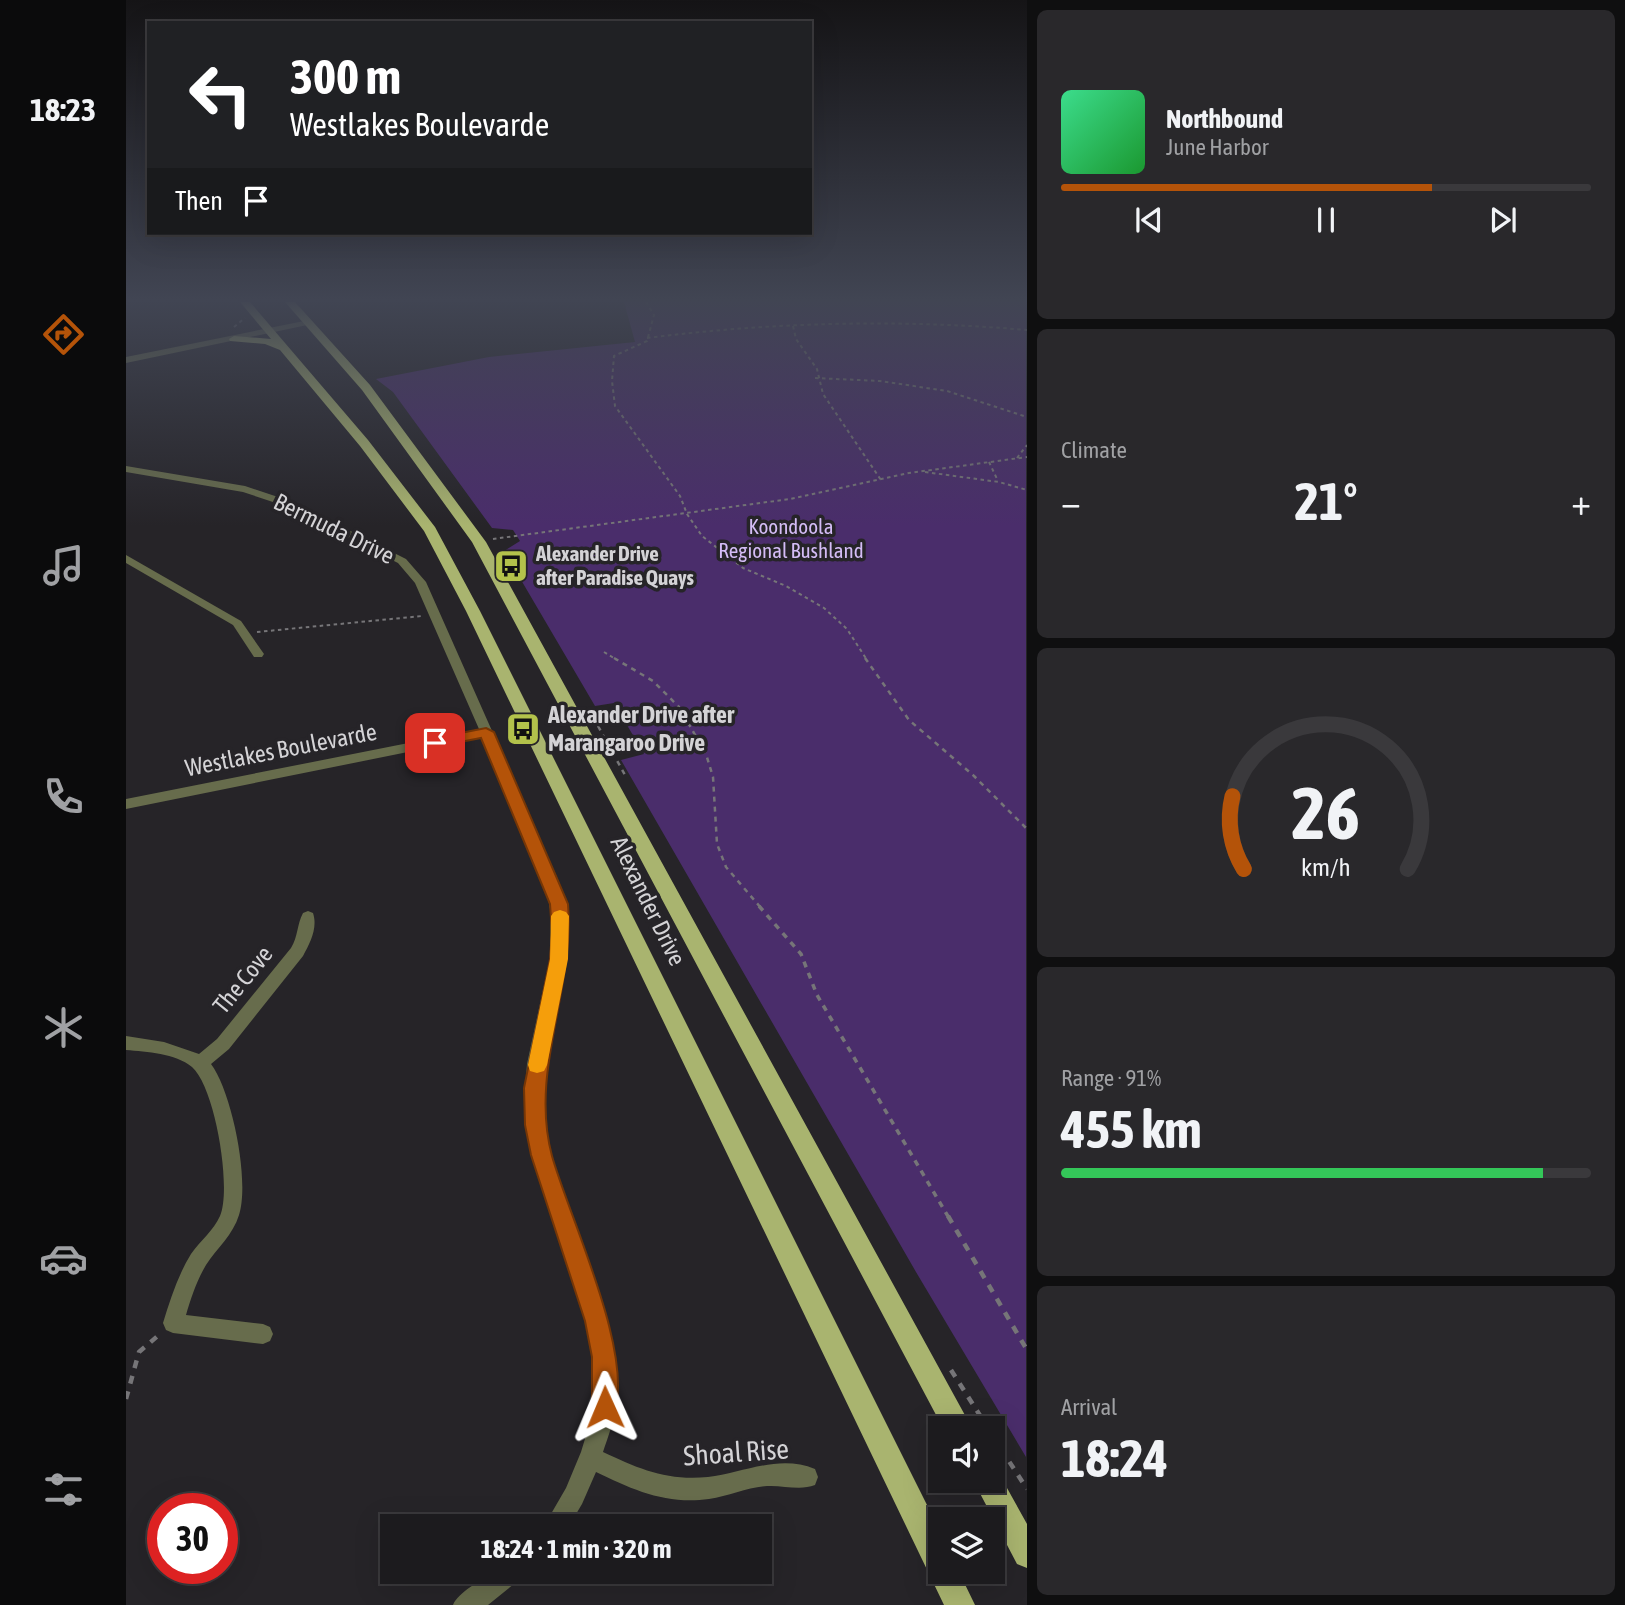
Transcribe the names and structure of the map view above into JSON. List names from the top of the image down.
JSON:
{
  "streets": {
    "main road": ["Alexander Drive"],
    "street": [
      "Bermuda Drive",
      "Westlakes Boulevarde",
      "The Cove",
      "Shoal Rise"
    ]
  },
  "crossings": [
    ["Bermuda Drive", "Westlakes Boulevarde"],
    ["Bermuda Drive", "Shoal Rise"]
  ],
  "parks": ["Koondoola Regional Bushland"],
  "places": {
    "bus stop": ["Alexander Drive after Paradise Quays", "Alexander Drive after Marangaroo Drive"]
  },
  "page": {
    "tabs": "18:23",
    "turn": ["300 m", "Westlakes Boulevarde"],
    "song": ["Northbound", "June Harbor"],
    "then": "Then",
    "tile": [
      "Climate",
      ["Range · 91%", "455 km"],
      ["Arrival", "18:24"]
    ],
    "heat": ["−", "21°", "+"],
    "limit": "30",
    "trip": "18:24 · 1 min · 320 m",
    "gauge": ["26", "km/h"]
  }
}
